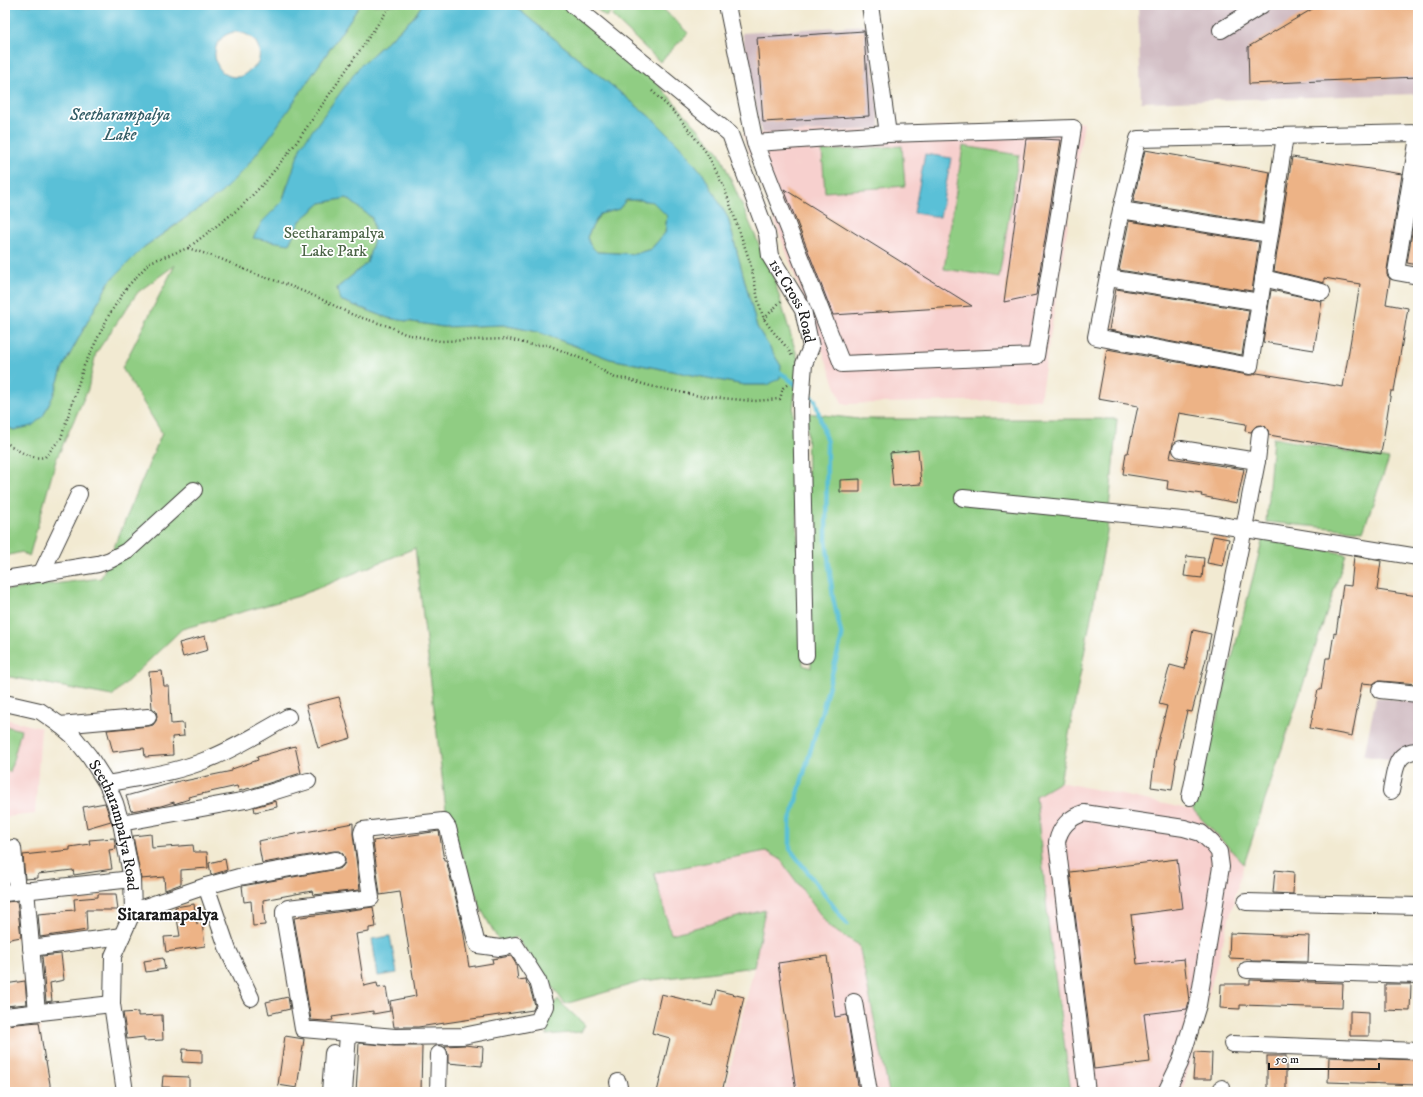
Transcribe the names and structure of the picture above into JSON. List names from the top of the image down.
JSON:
{
  "streets": {
    "street": ["1st Cross Road", "Seetharampalya Road"]
  },
  "districts": ["Sitaramapalya"],
  "water": ["Seetharampalya Lake"],
  "parks": ["Seetharampalya Lake Park"],
  "scale_bar": "50 m"
}
